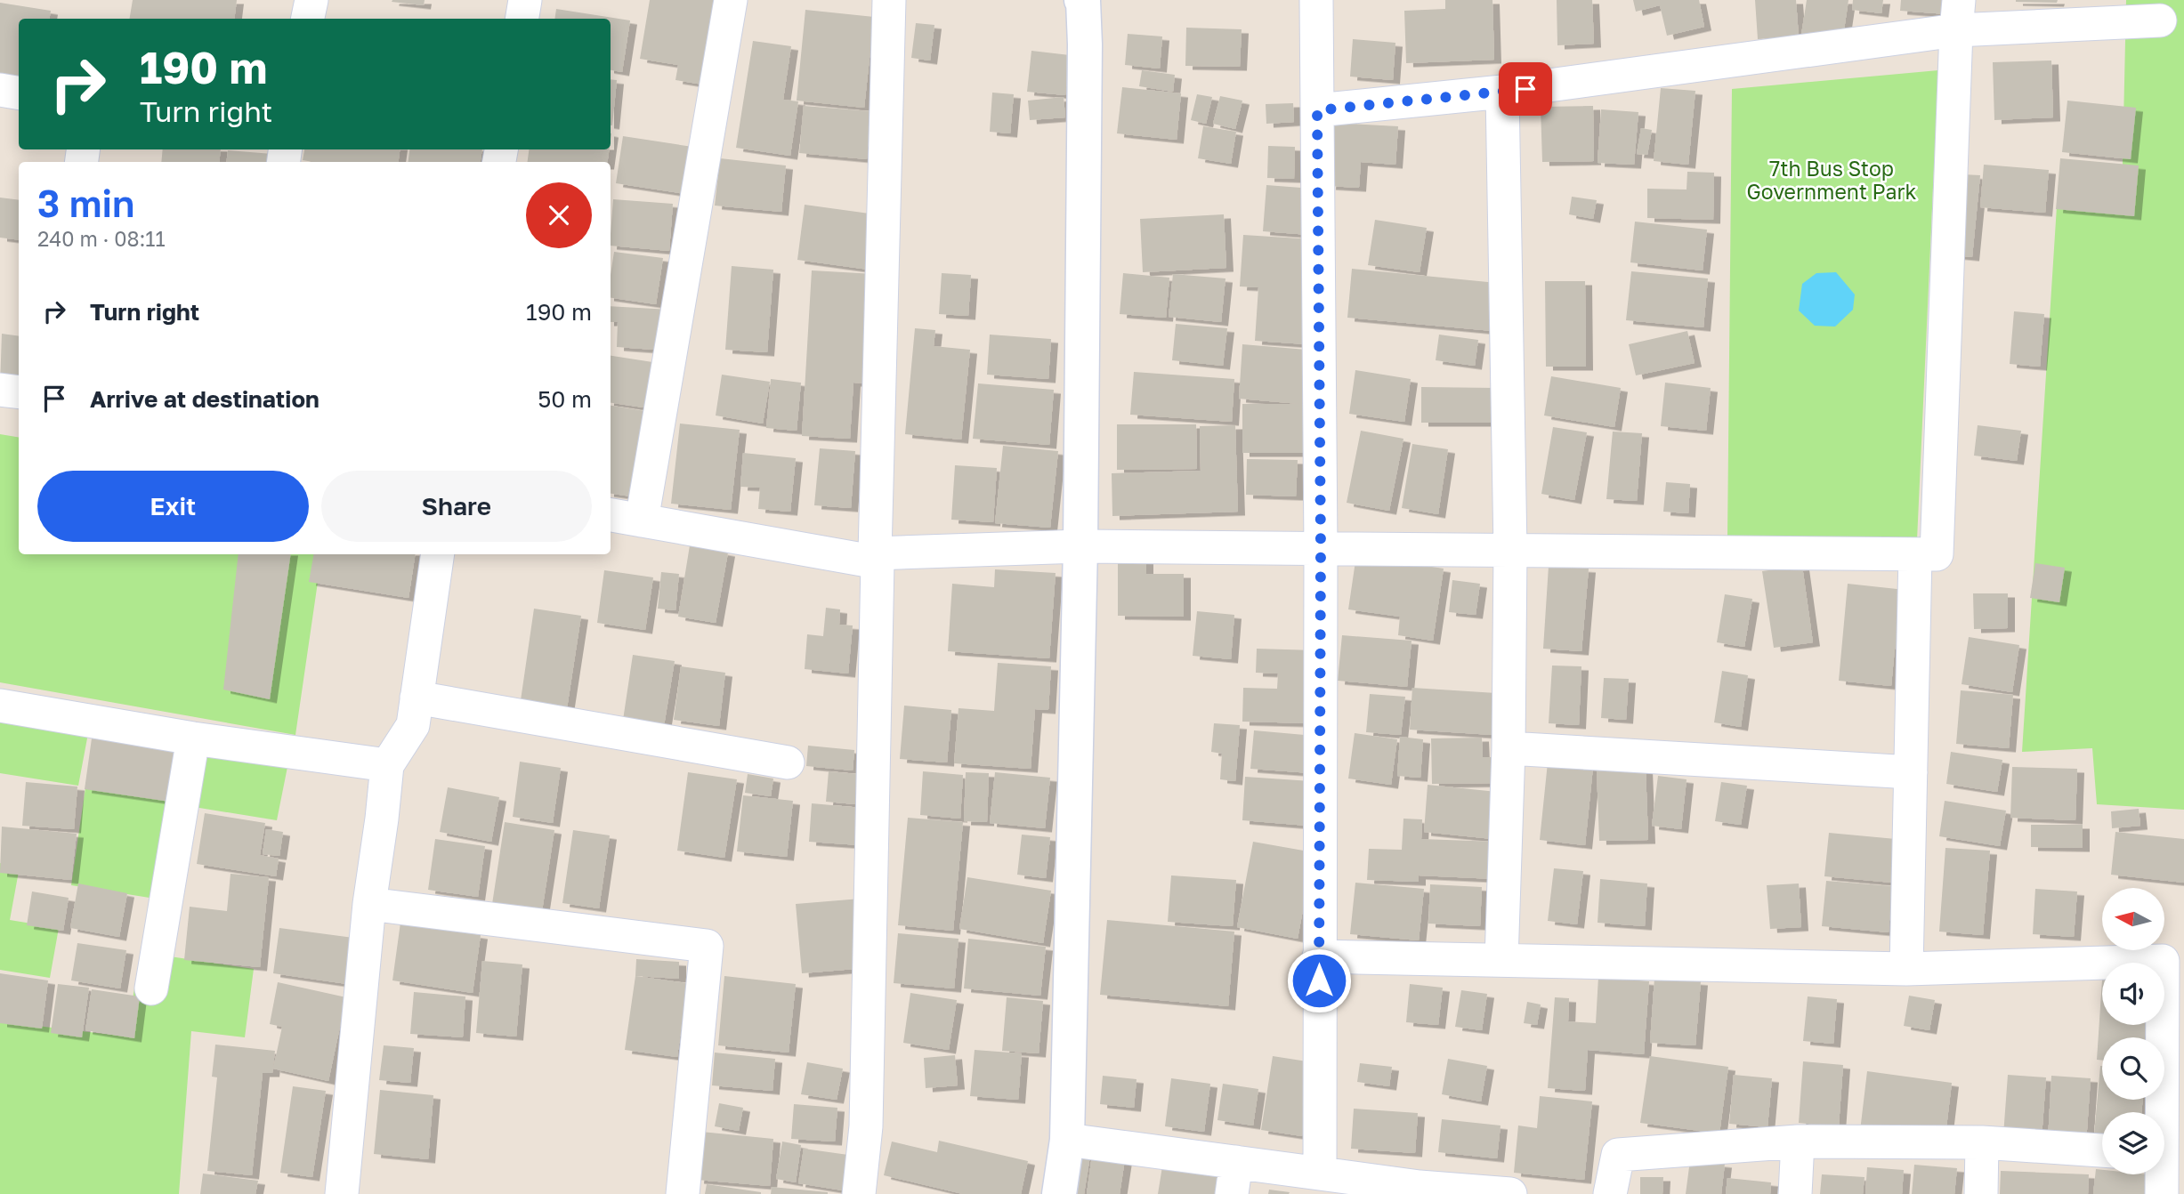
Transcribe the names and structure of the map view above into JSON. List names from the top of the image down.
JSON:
{
  "parks": ["7th Bus Stop Government Park"],
  "north": "left",
  "page": {
    "turn": ["190 m", "Turn right"],
    "heading": ["3 min", "240 m · 08:11"],
    "list": [
      {
        "name": "Turn right",
        "value": "190 m"
      },
      {
        "name": "Arrive at destination",
        "value": "50 m"
      }
    ],
    "buttons": ["Exit", "Share"]
  }
}
